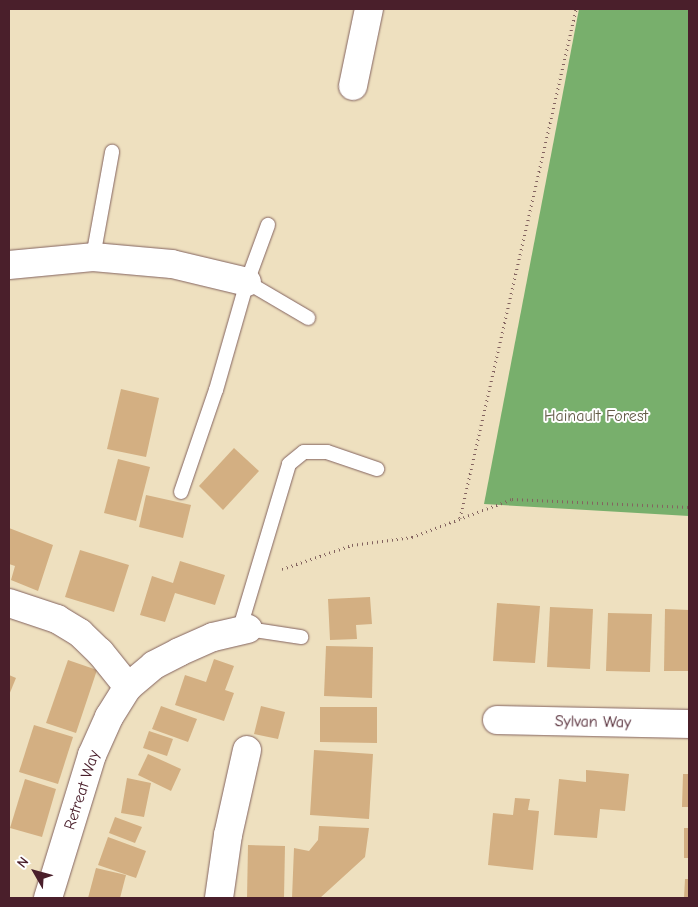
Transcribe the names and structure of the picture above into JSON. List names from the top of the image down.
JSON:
{
  "streets": {
    "street": ["Sylvan Way", "Retreat Way"]
  },
  "parks": ["Hainault Forest"],
  "north": "top left"
}
